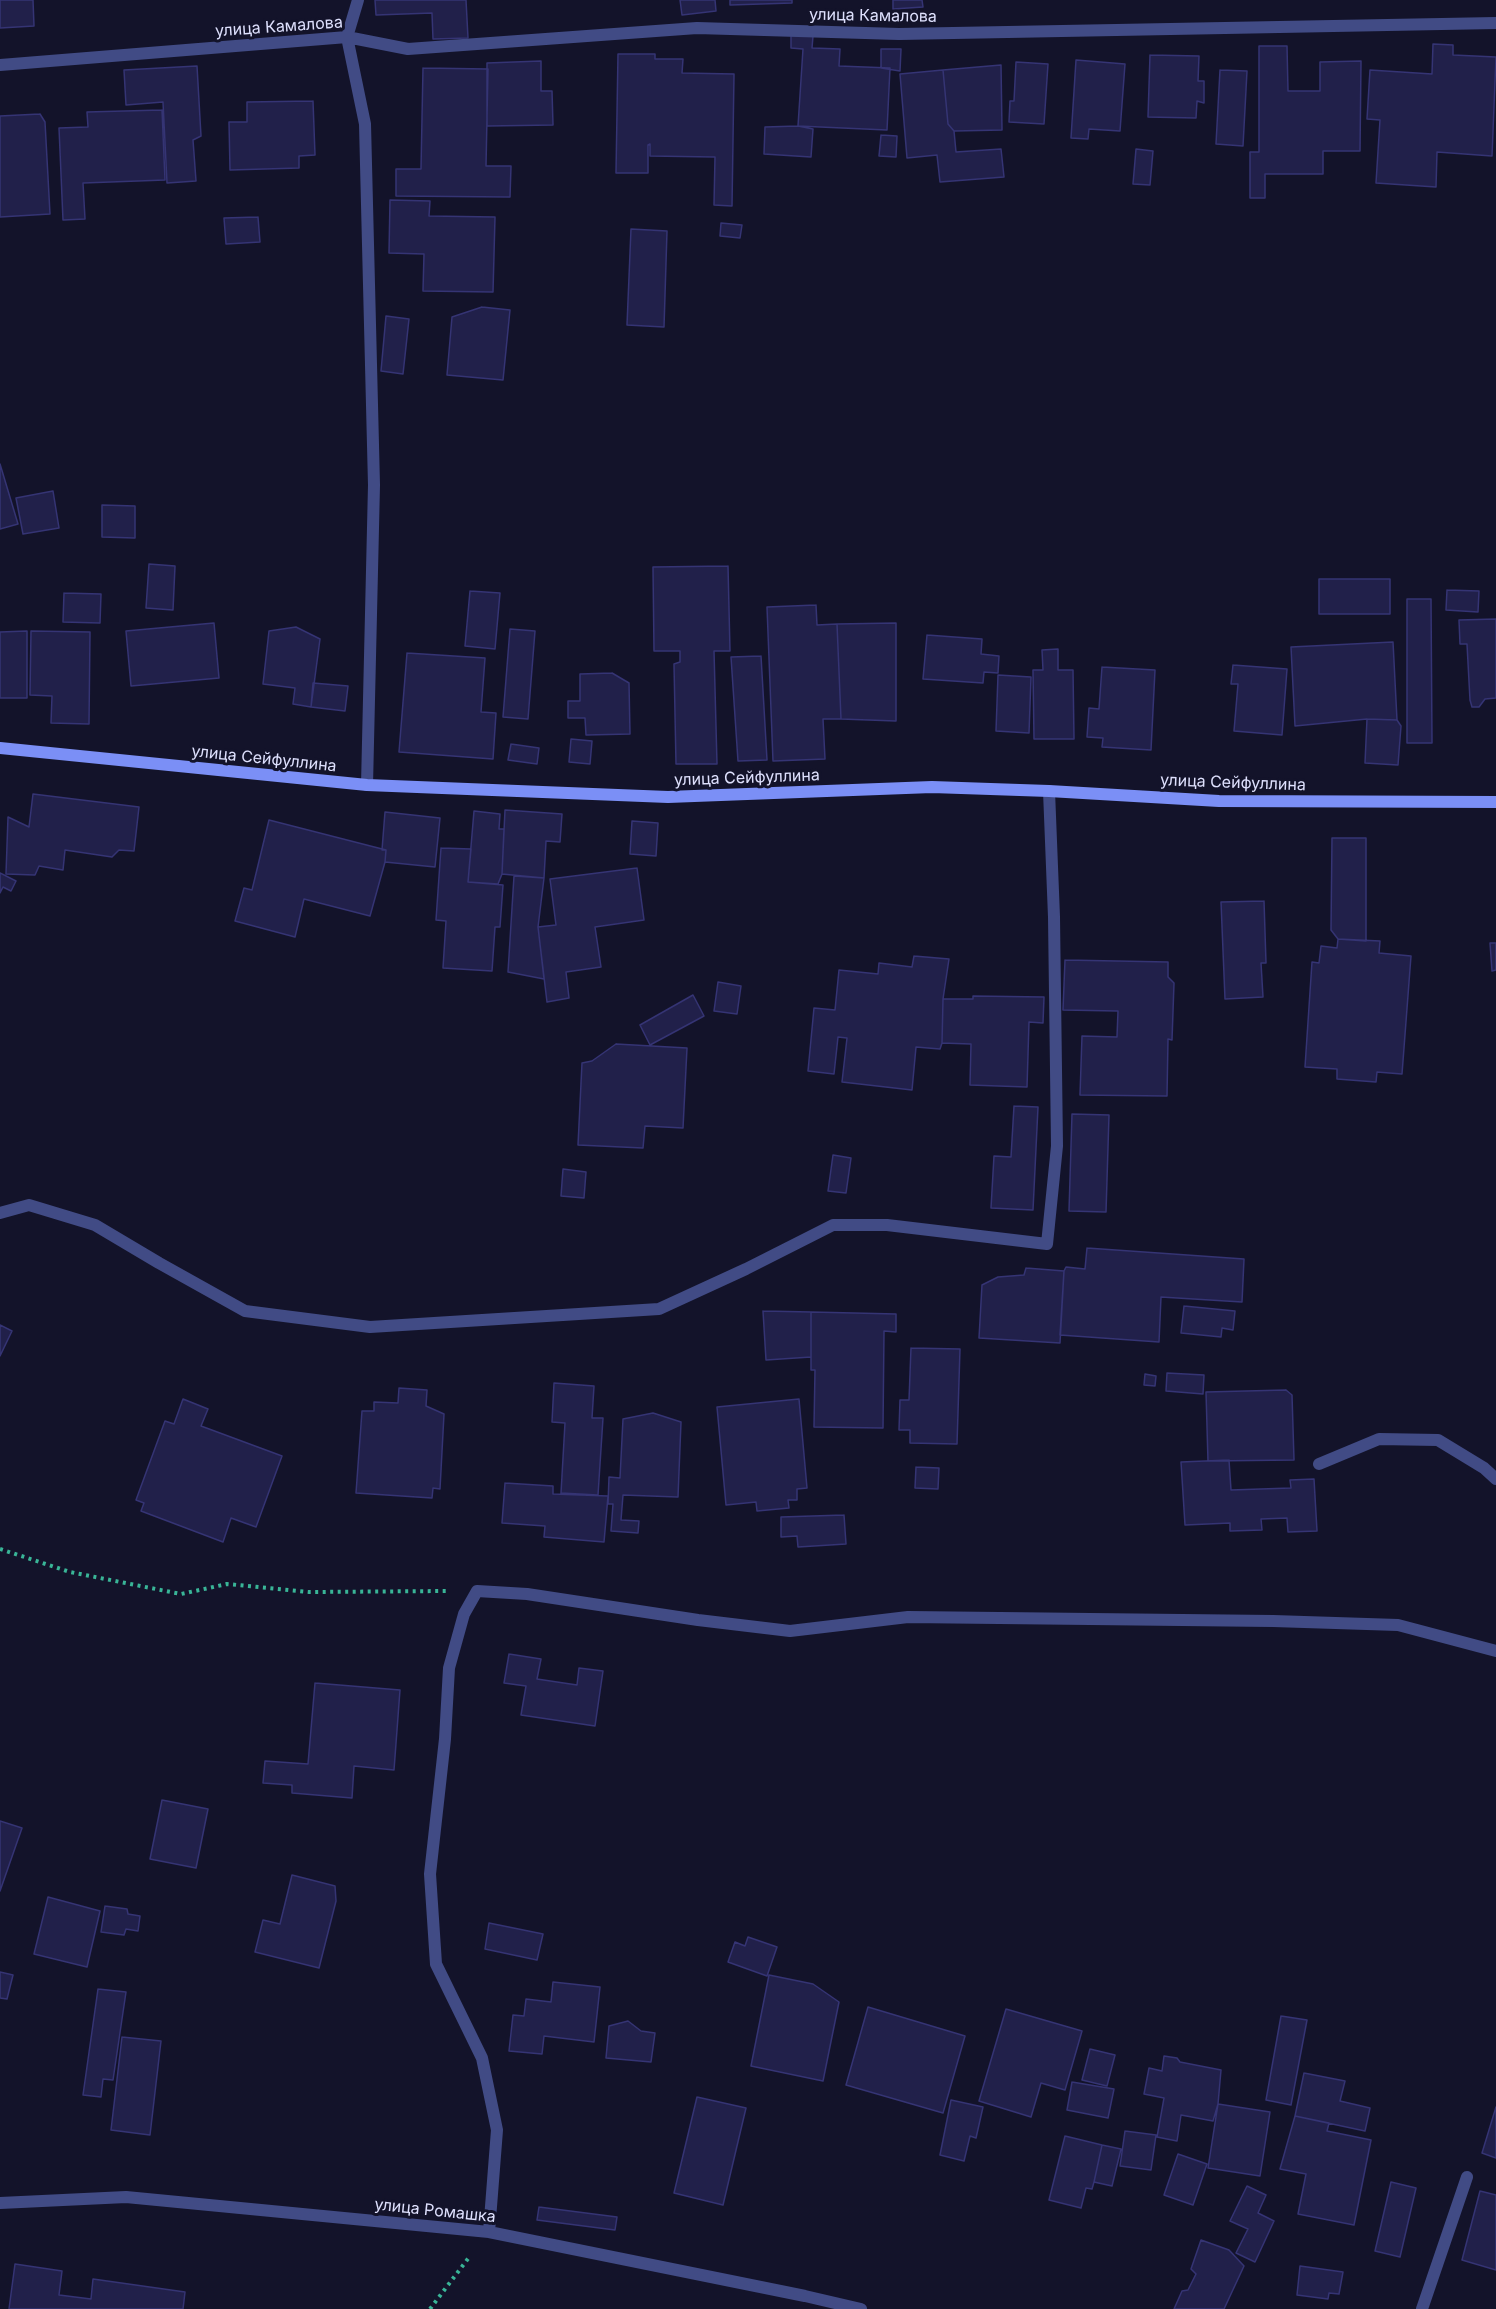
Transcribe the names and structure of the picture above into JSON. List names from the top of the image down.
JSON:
{
  "streets": {
    "street": ["улица Камалова", "улица Сейфуллина", "улица Ромашка"]
  }
}
